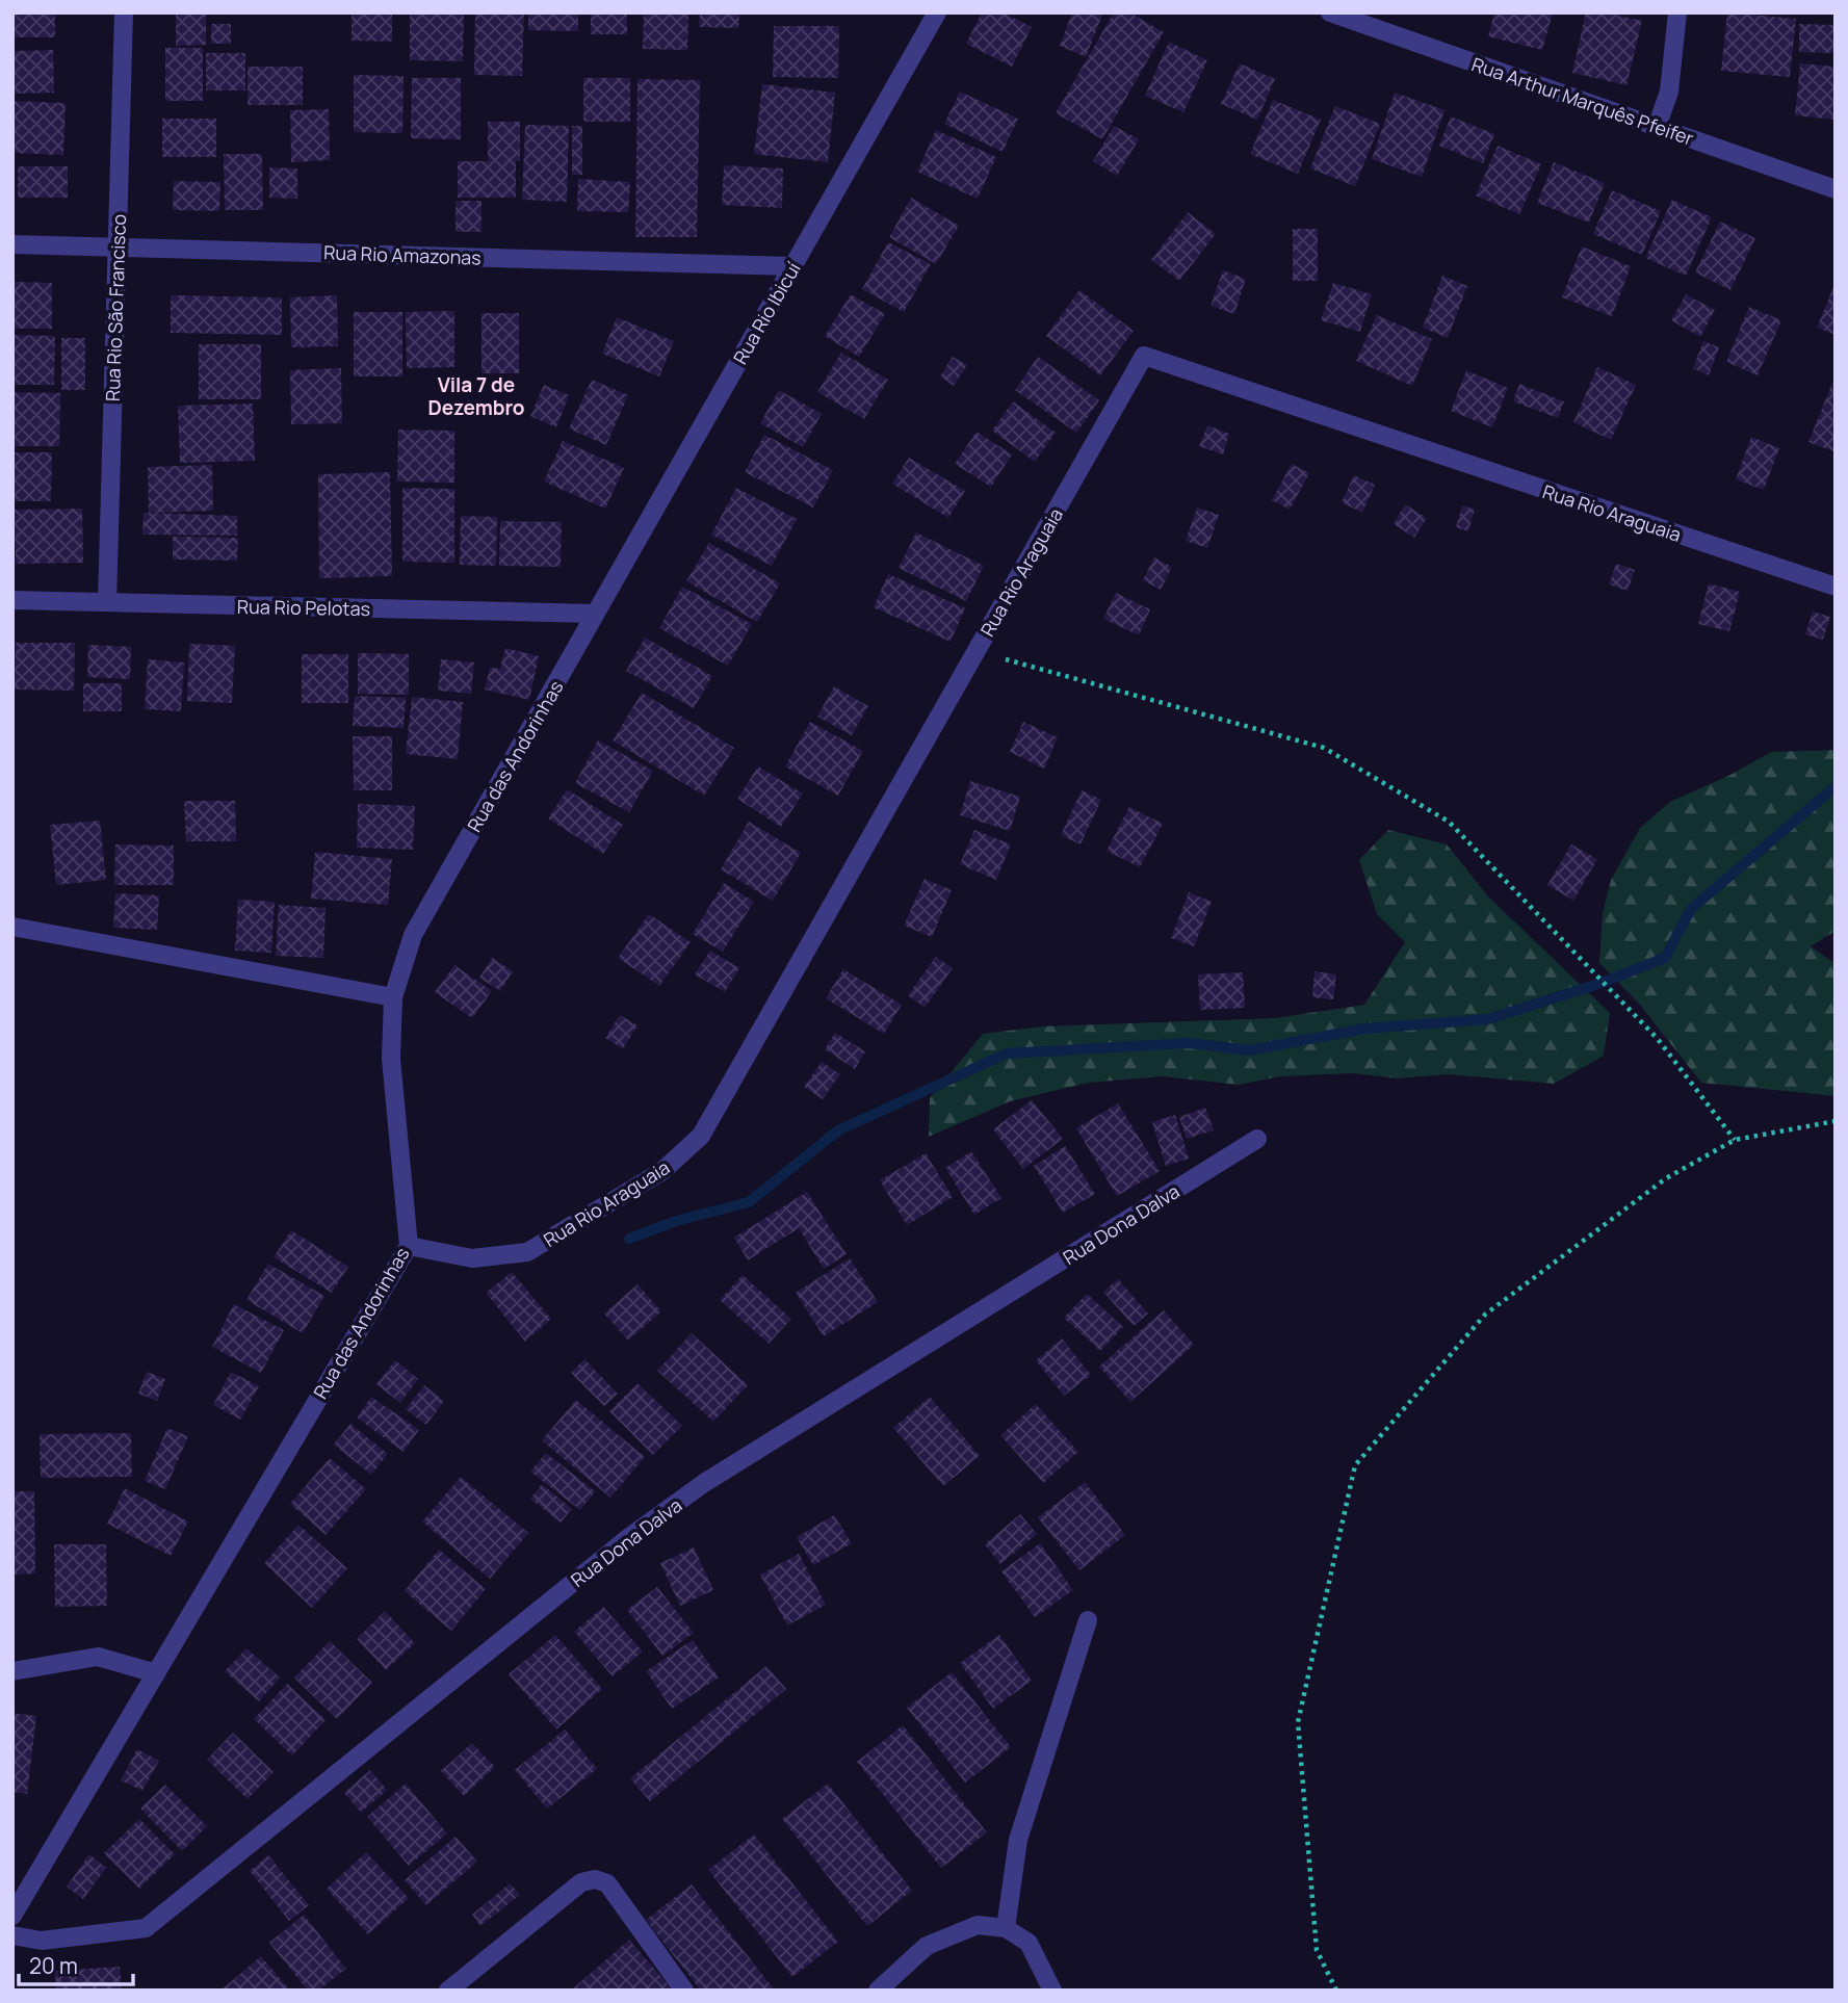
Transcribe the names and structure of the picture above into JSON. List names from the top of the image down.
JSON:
{
  "streets": {
    "street": [
      "Rua Arthur Marquês Pfeifer",
      "Rua Rio Amazonas",
      "Rua Rio São Francisco",
      "Rua Rio Ibicuí",
      "Rua Rio Araguaia",
      "Rua Rio Pelotas",
      "Rua das Andorinhas",
      "Rua Dona Dalva"
    ]
  },
  "crossings": [
    ["Rua Rio Amazonas", "Rua Rio São Francisco"],
    ["Rua Rio Amazonas", "Rua Rio Ibicuí"],
    ["Rua Rio São Francisco", "Rua Rio Pelotas"],
    ["Rua Rio Ibicuí", "Rua Rio Pelotas"],
    ["Rua Rio Ibicuí", "Rua das Andorinhas"],
    ["Rua Rio Araguaia", "Rua das Andorinhas"],
    ["Rua Rio Pelotas", "Rua das Andorinhas"]
  ],
  "districts": ["Vila 7 de Dezembro"],
  "scale_bar": "20 m"
}
